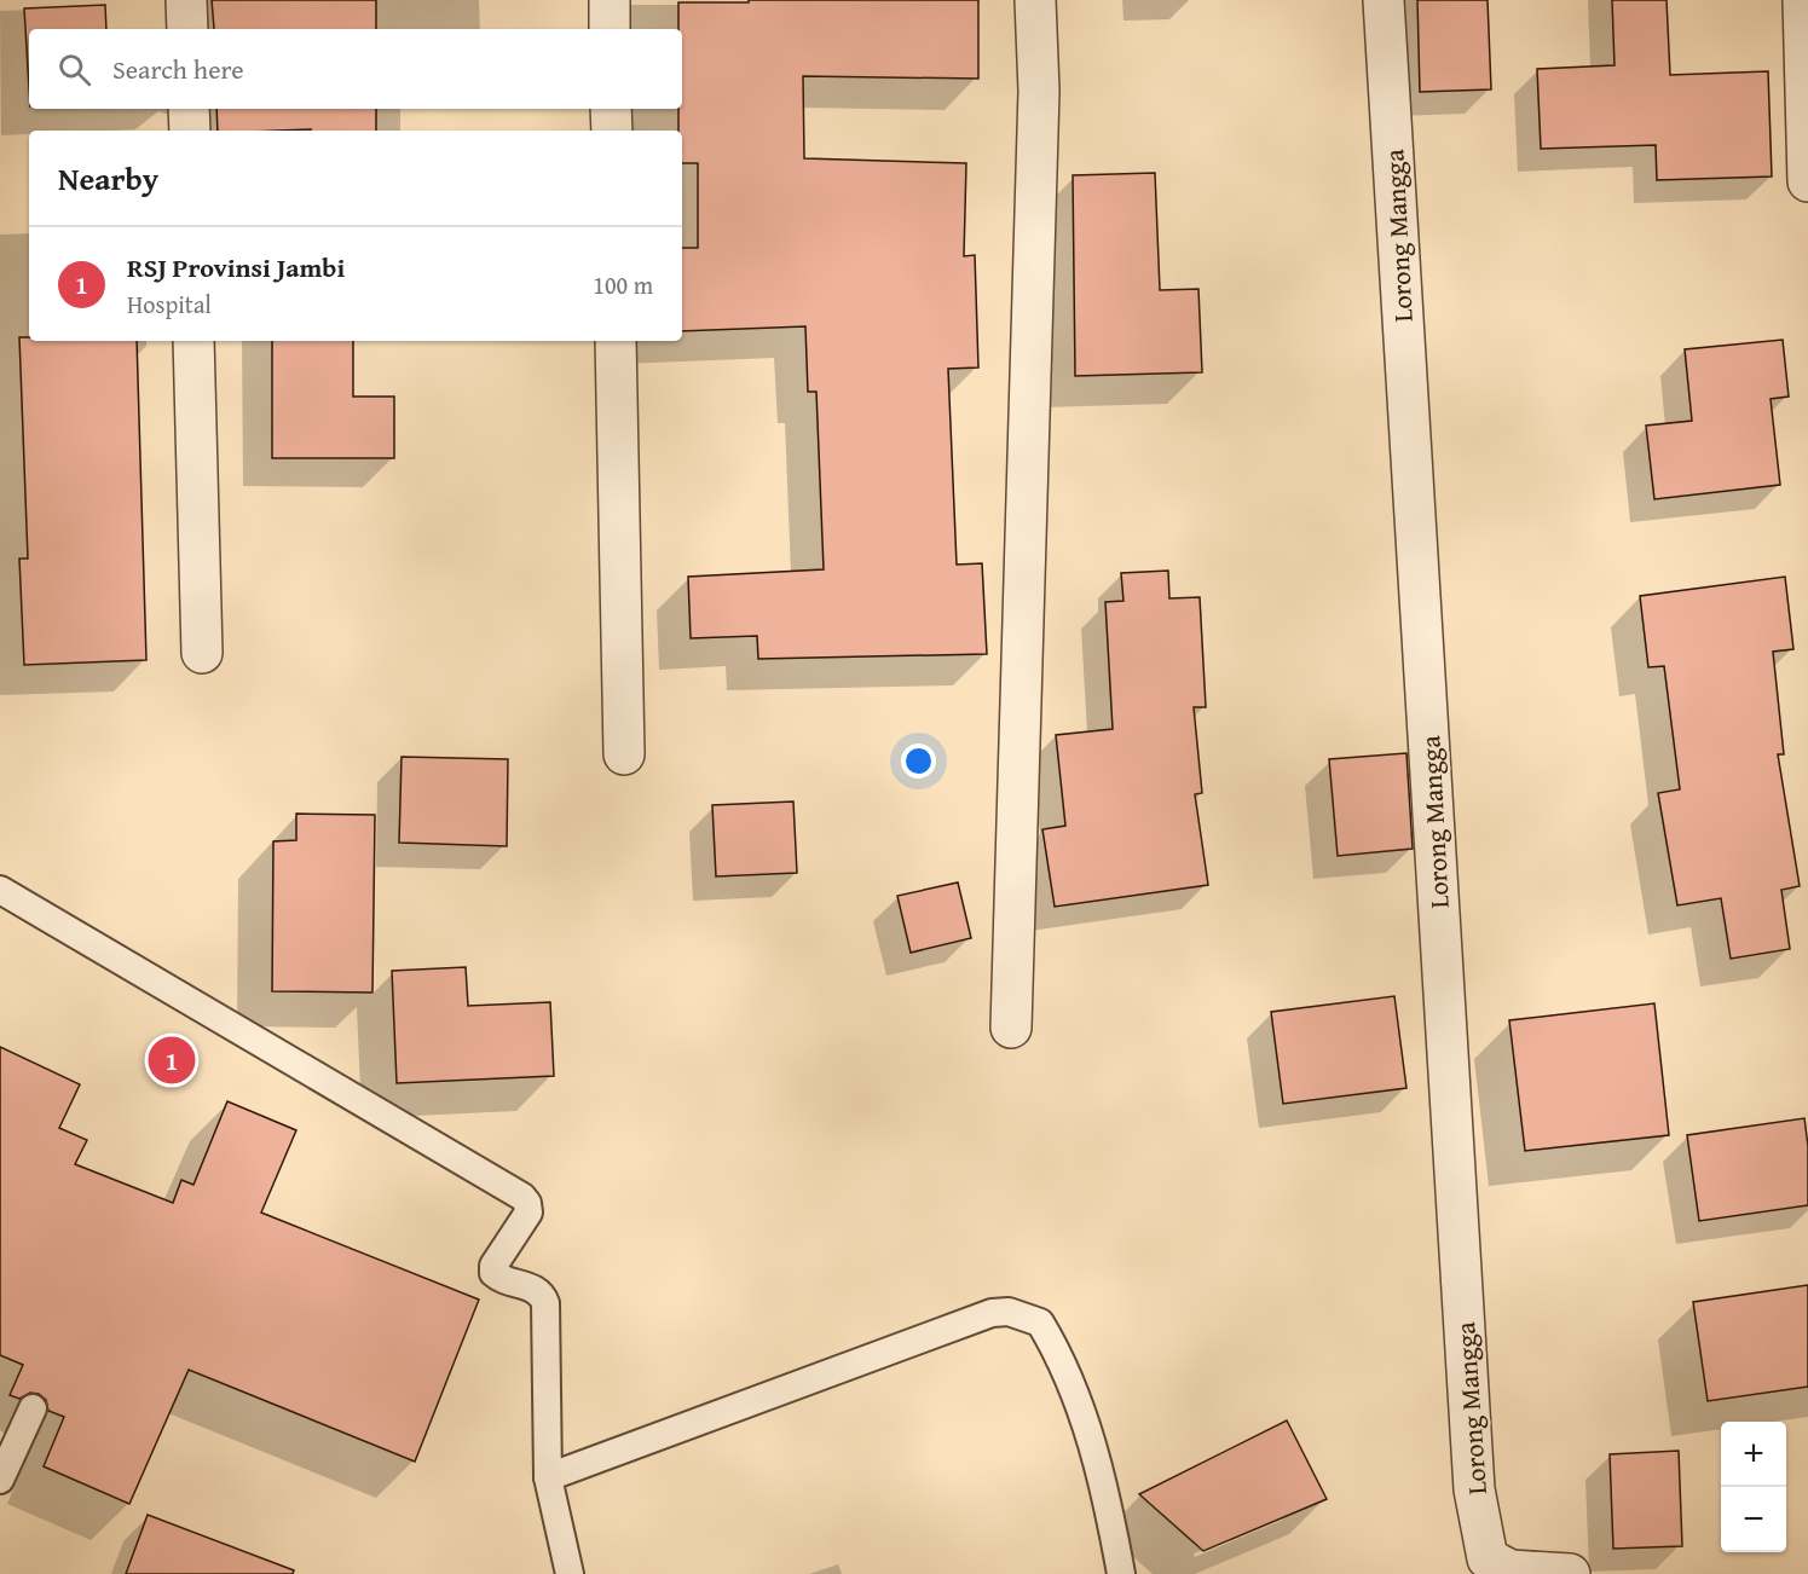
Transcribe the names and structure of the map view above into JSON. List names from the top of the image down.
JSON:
{
  "streets": {
    "street": ["Lorong Mangga"]
  },
  "page": {
    "search": "Search here",
    "heading": "Nearby",
    "list": [
      {
        "mark": "1",
        "name": "RSJ Provinsi Jambi",
        "note": "Hospital",
        "value": "100 m"
      }
    ],
    "pins": "1",
    "map_buttons": ["+", "−"]
  }
}
